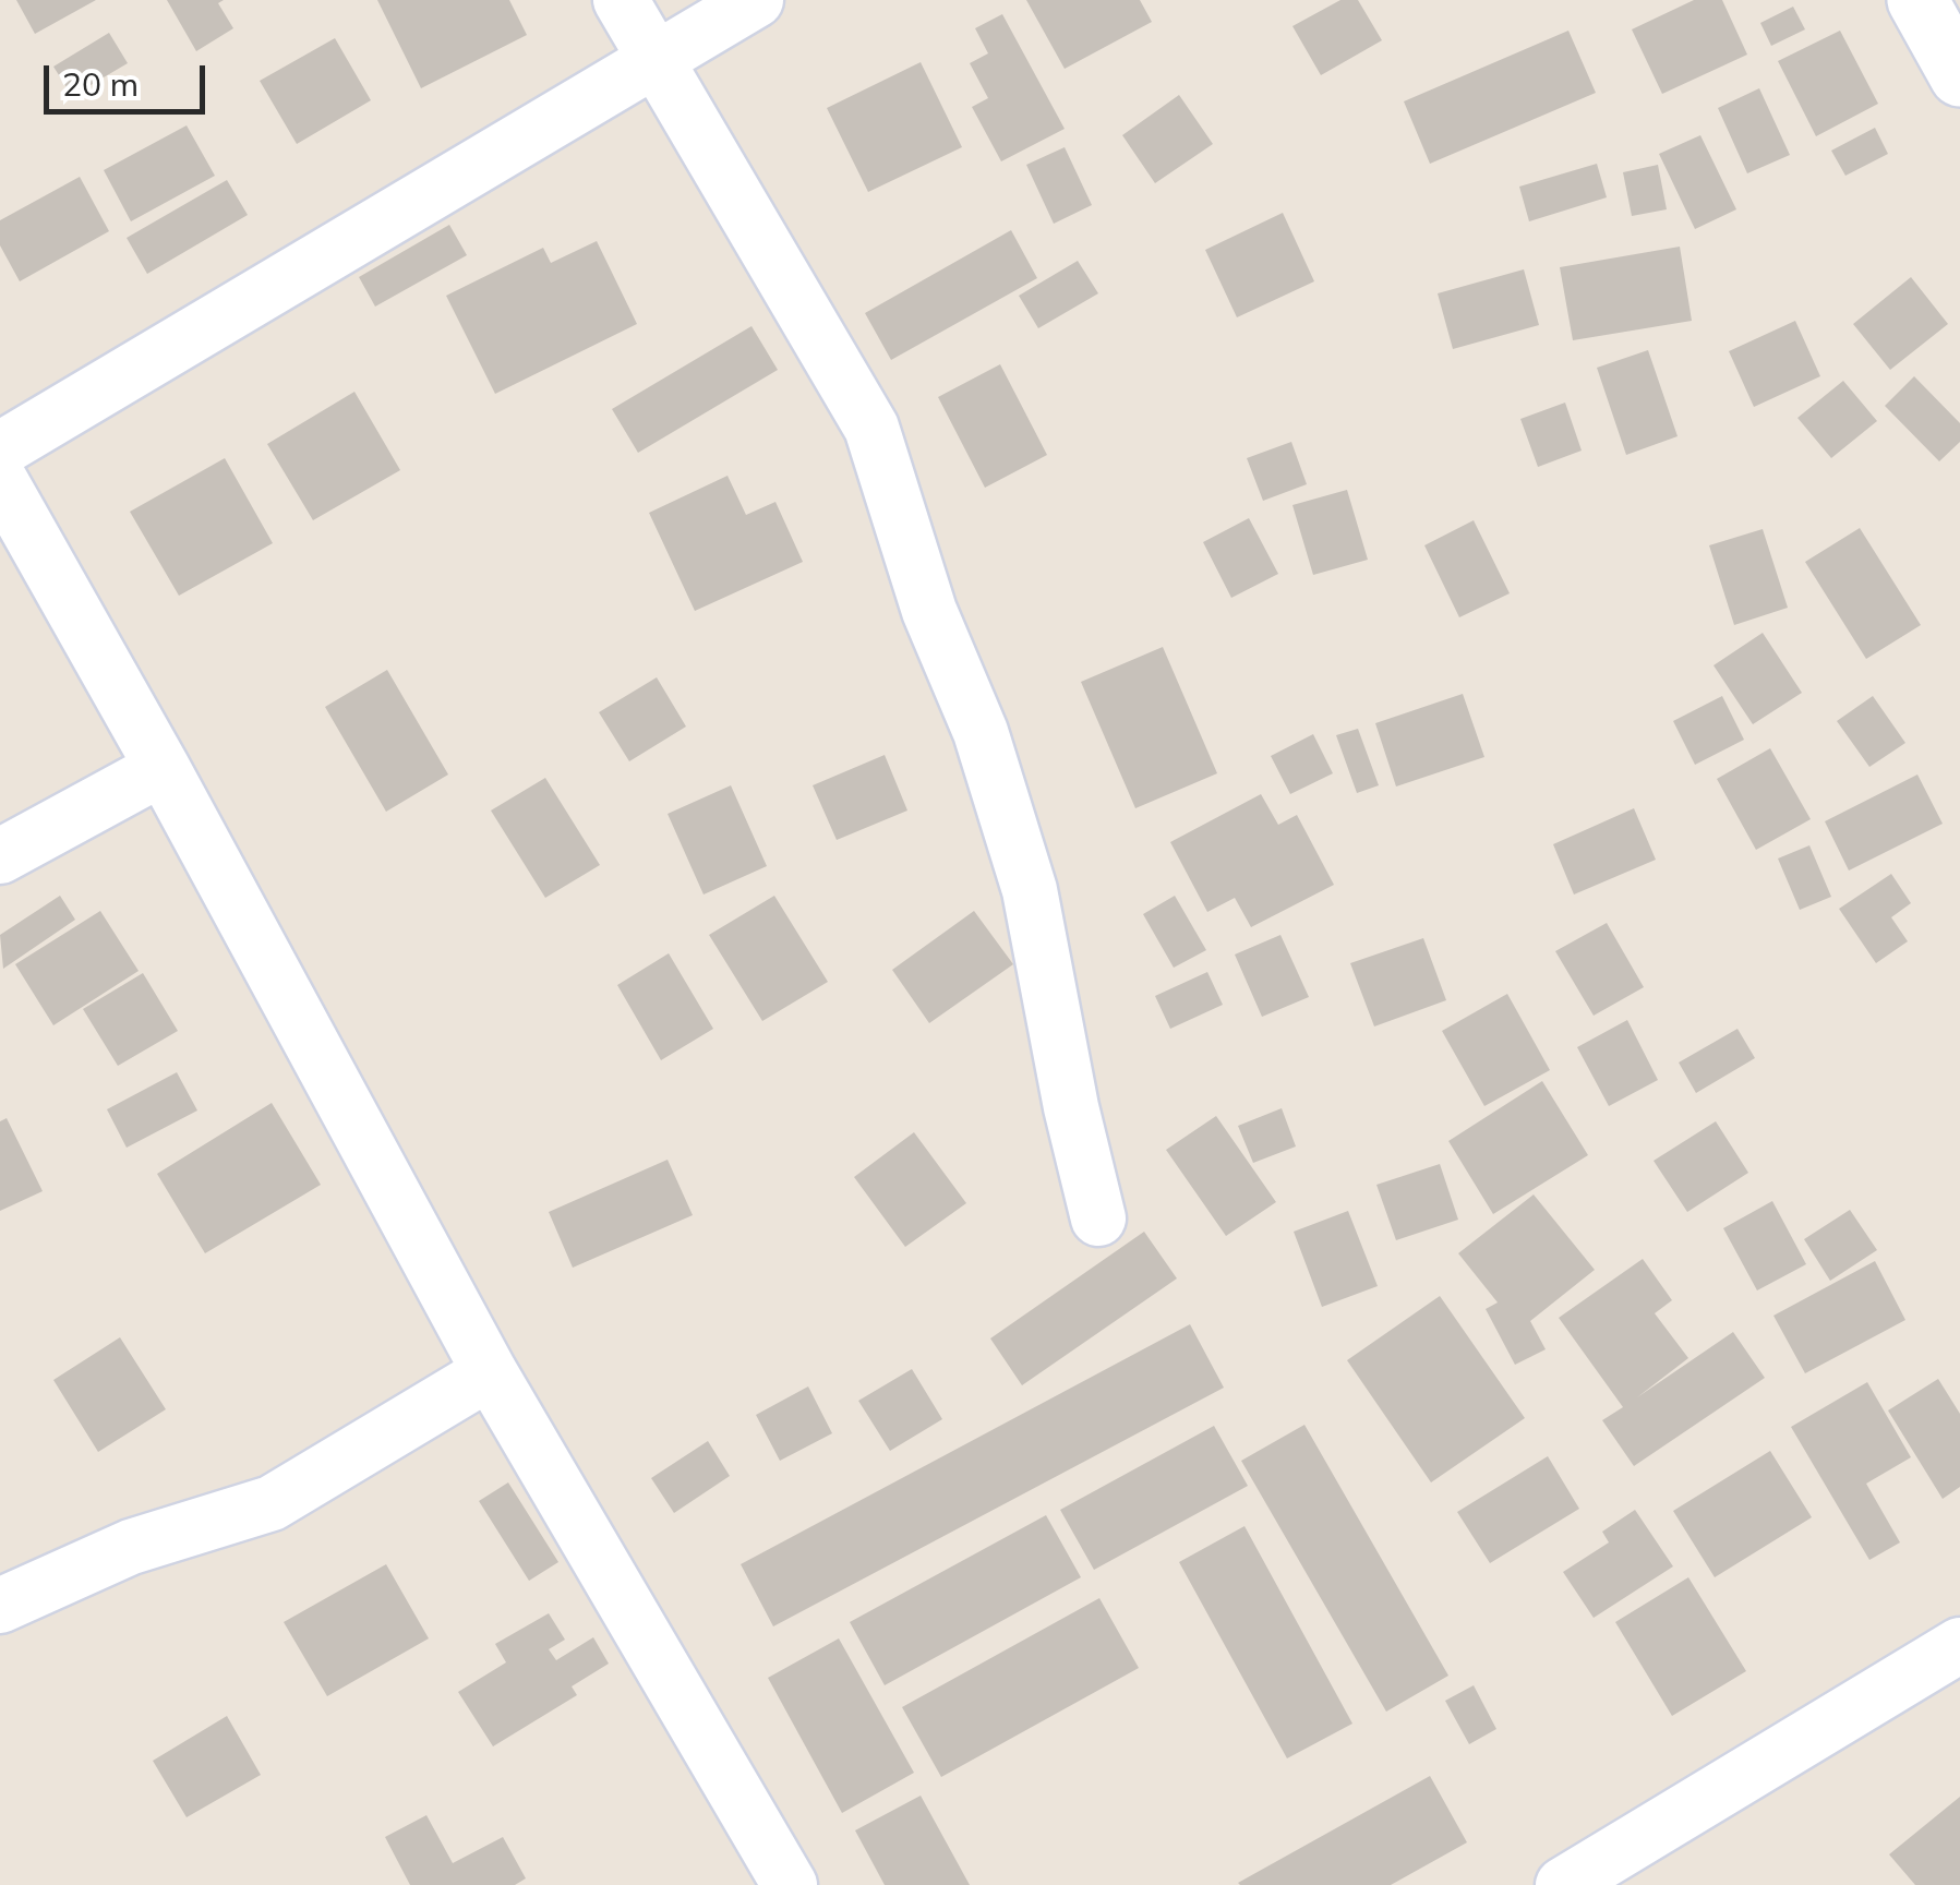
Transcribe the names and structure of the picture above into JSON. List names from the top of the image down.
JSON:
{
  "scale_bar": "20 m"
}
